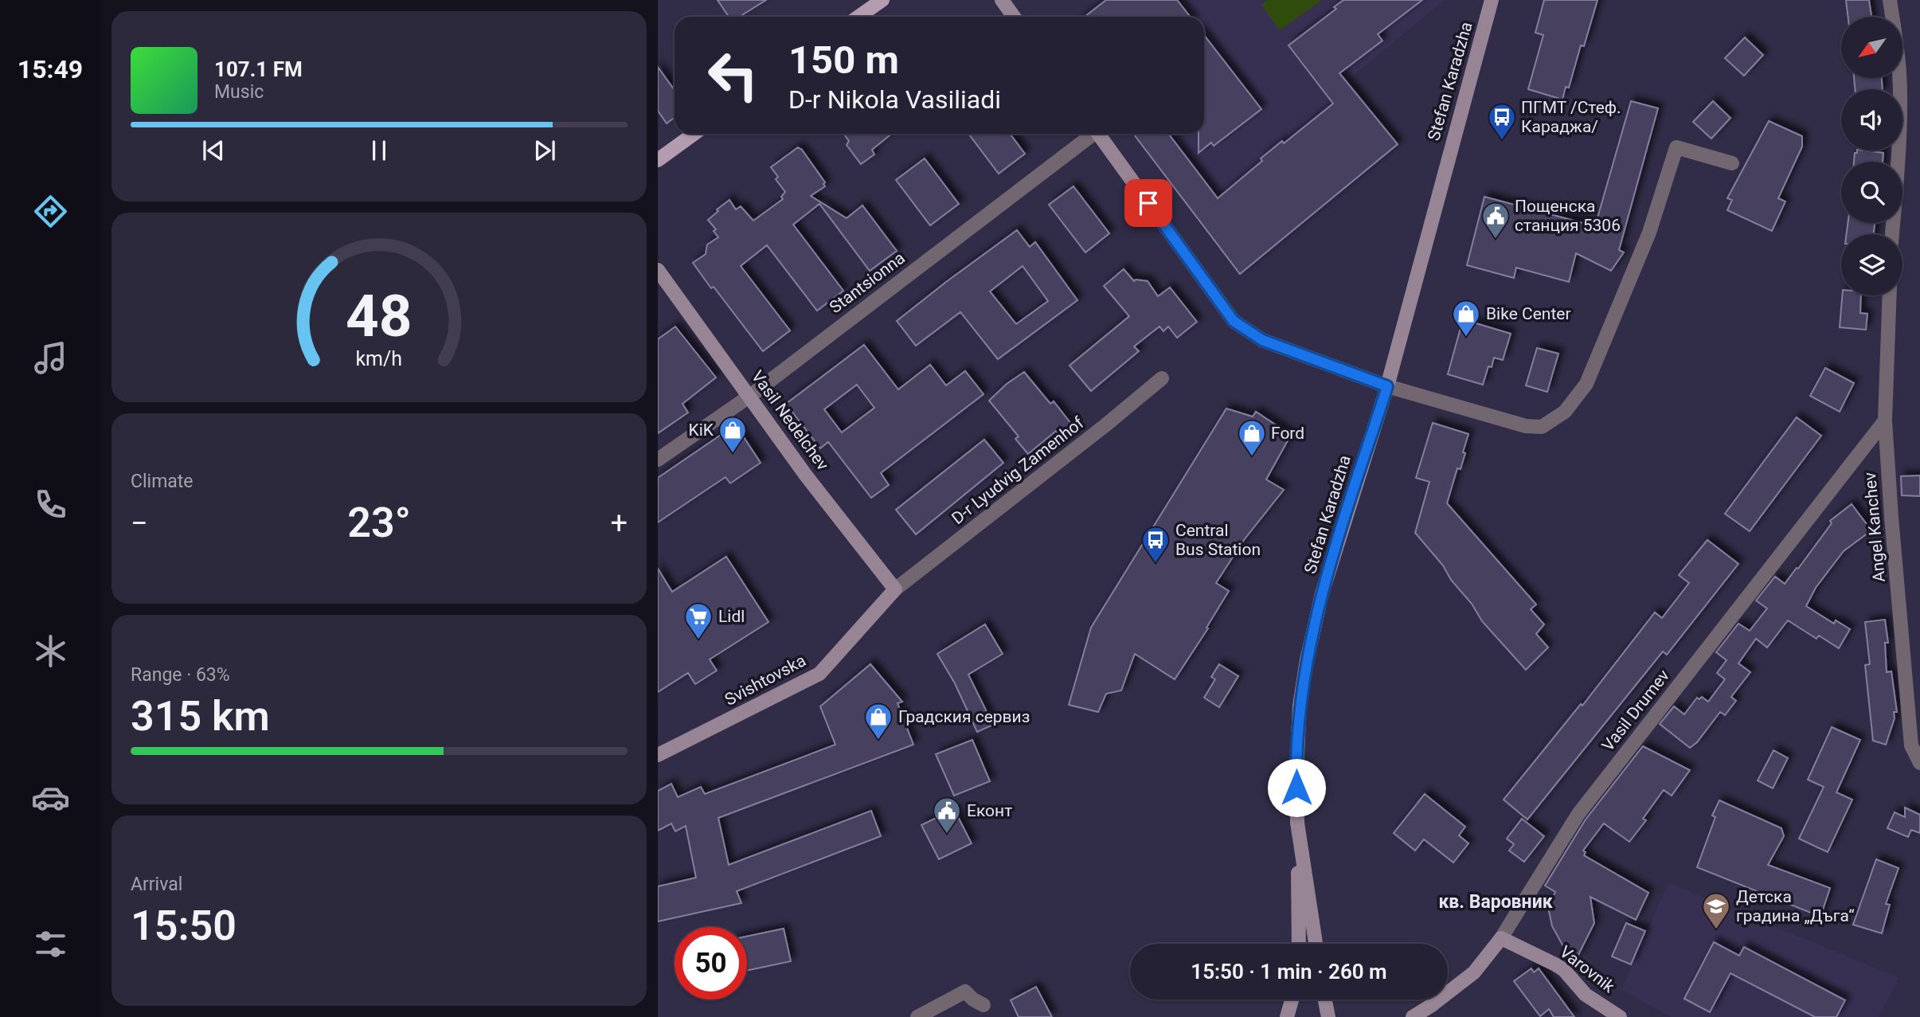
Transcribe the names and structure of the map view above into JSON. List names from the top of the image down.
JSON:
{
  "streets": {
    "street": [
      "Stefan Karadzha",
      "Stantsionna",
      "Vasil Nedelchev",
      "D-r Lyudvig Zamenhof",
      "Angel Kanchev",
      "Svishtovska",
      "Vasil Drumev",
      "Varovnik"
    ]
  },
  "crossings": [
    ["Stantsionna", "Vasil Nedelchev"],
    ["Vasil Nedelchev", "D-r Lyudvig Zamenhof"],
    ["Vasil Nedelchev", "Svishtovska"],
    ["D-r Lyudvig Zamenhof", "Svishtovska"],
    ["Angel Kanchev", "Vasil Drumev"],
    ["Vasil Drumev", "Varovnik"]
  ],
  "districts": ["кв. Варовник"],
  "places": {
    "bus stop": ["ПГМТ /Стеф. Караджа/", "Central Bus Station"],
    "public building": ["Пощенска станция 5306", "Еконт"],
    "shop": [
      "Bike Center",
      "KiK",
      "Ford",
      "Градския сервиз"
    ],
    "supermarket": ["Lidl"],
    "school or university": ["Детска градина „Дъга“"]
  },
  "north": "bottom left",
  "page": {
    "tabs": "15:49",
    "turn": ["150 m", "D-r Nikola Vasiliadi"],
    "song": ["107.1 FM", "Music"],
    "tile": [
      "Climate",
      ["Range · 63%", "315 km"],
      ["Arrival", "15:50"]
    ],
    "heat": ["−", "23°", "+"],
    "limit": "50",
    "trip": "15:50 · 1 min · 260 m",
    "gauge": ["48", "km/h"]
  }
}
